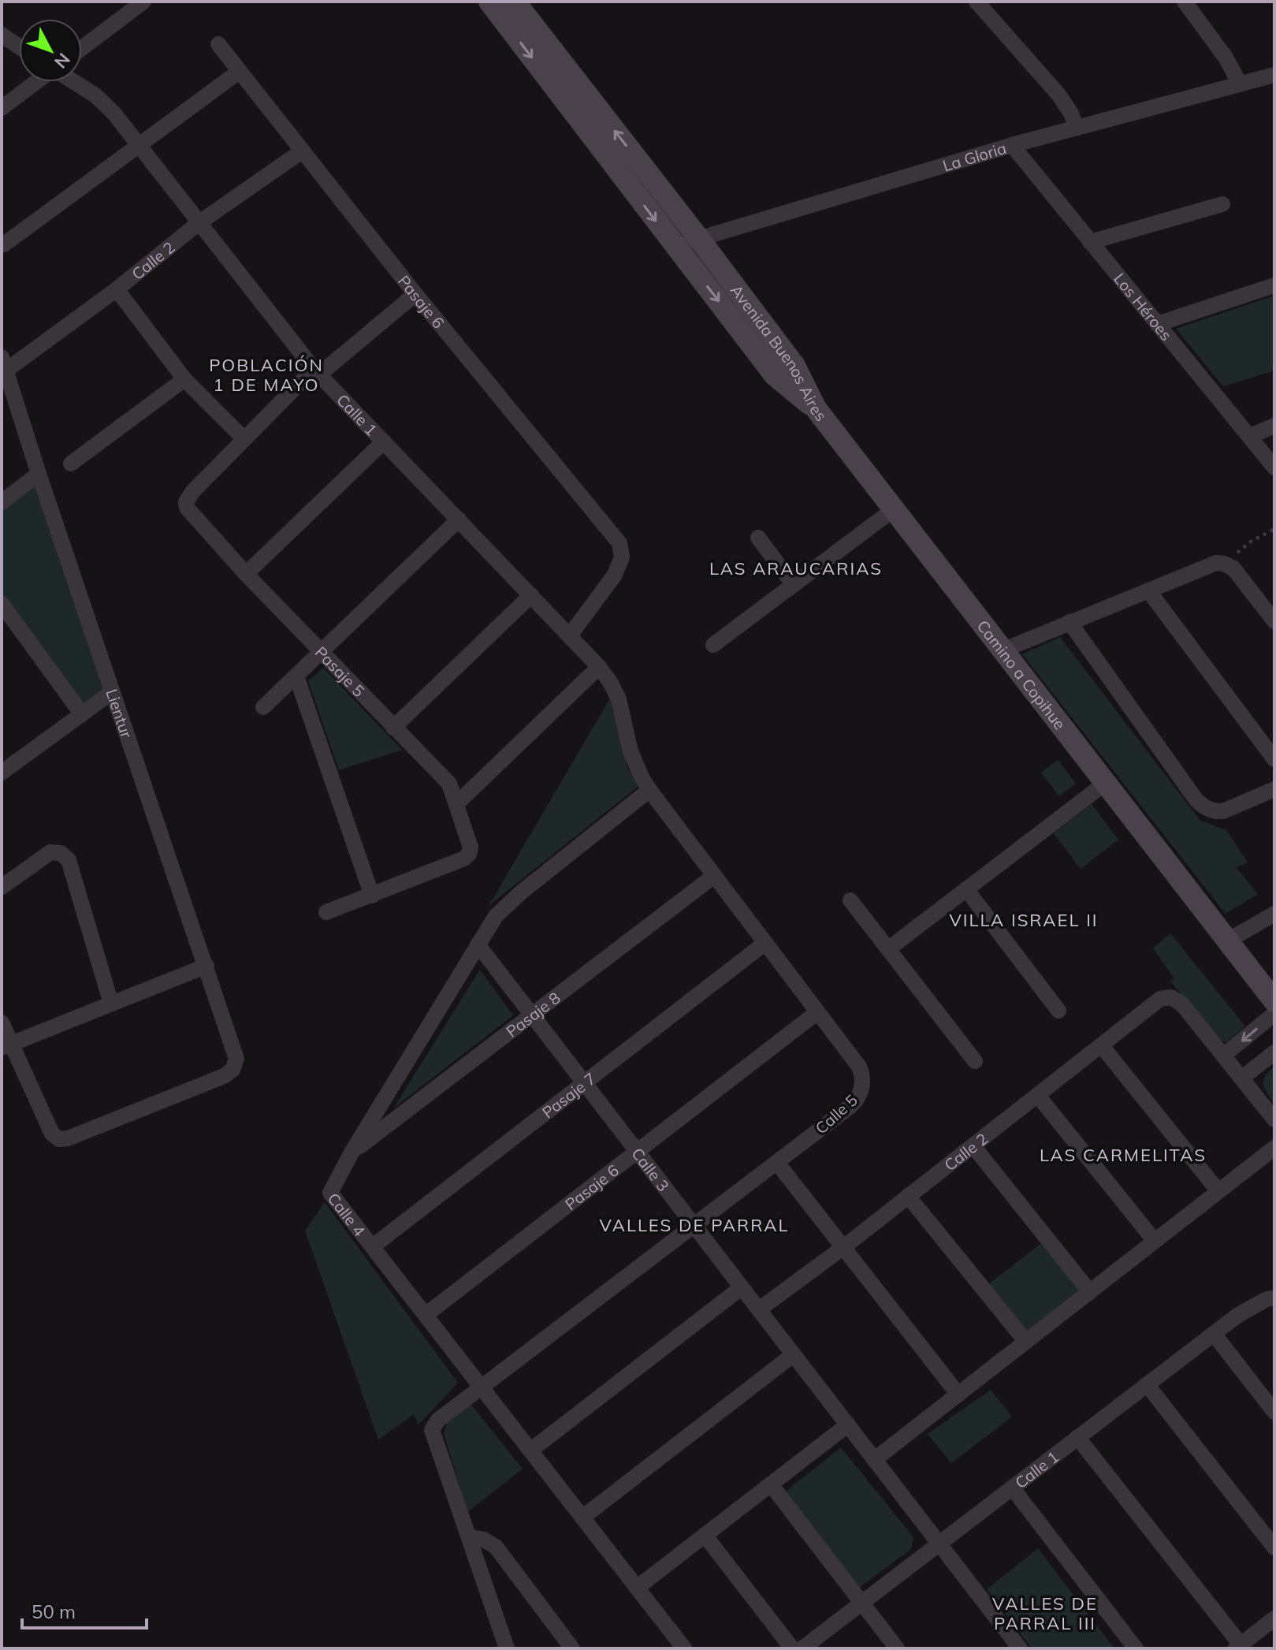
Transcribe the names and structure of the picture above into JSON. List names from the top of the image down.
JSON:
{
  "streets": {
    "street": [
      "La Gloria",
      "Calle 2",
      "Pasaje 6",
      "Los Héroes",
      "Avenida Buenos Aires",
      "Calle 1",
      "Pasaje 5",
      "Camino a Copihue",
      "Lientur",
      "Pasaje 8",
      "Pasaje 7",
      "Calle 5",
      "Calle 3",
      "Calle 4"
    ]
  },
  "crossings": [
    ["La Gloria", "Los Héroes"],
    ["La Gloria", "Avenida Buenos Aires"],
    ["Calle 2", "Pasaje 6"],
    ["Calle 2", "Calle 1"],
    ["Calle 2", "Lientur"],
    ["Calle 2", "Calle 3"],
    ["Pasaje 6", "Calle 1"],
    ["Pasaje 6", "Calle 5"],
    ["Pasaje 6", "Calle 3"],
    ["Pasaje 6", "Calle 4"],
    ["Avenida Buenos Aires", "Camino a Copihue"],
    ["Calle 1", "Calle 5"],
    ["Calle 1", "Calle 3"],
    ["Pasaje 8", "Calle 5"],
    ["Pasaje 8", "Calle 3"],
    ["Pasaje 8", "Calle 4"],
    ["Pasaje 7", "Calle 5"],
    ["Pasaje 7", "Calle 3"],
    ["Pasaje 7", "Calle 4"],
    ["Calle 5", "Calle 3"],
    ["Calle 5", "Calle 4"],
    ["Calle 3", "Calle 4"]
  ],
  "districts": [
    "POBLACIÓN 1 DE MAYO",
    "LAS ARAUCARIAS",
    "VILLA ISRAEL II",
    "LAS CARMELITAS",
    "VALLES DE PARRAL",
    "VALLES DE PARRAL III"
  ],
  "scale_bar": "50 m",
  "north": "bottom right"
}
